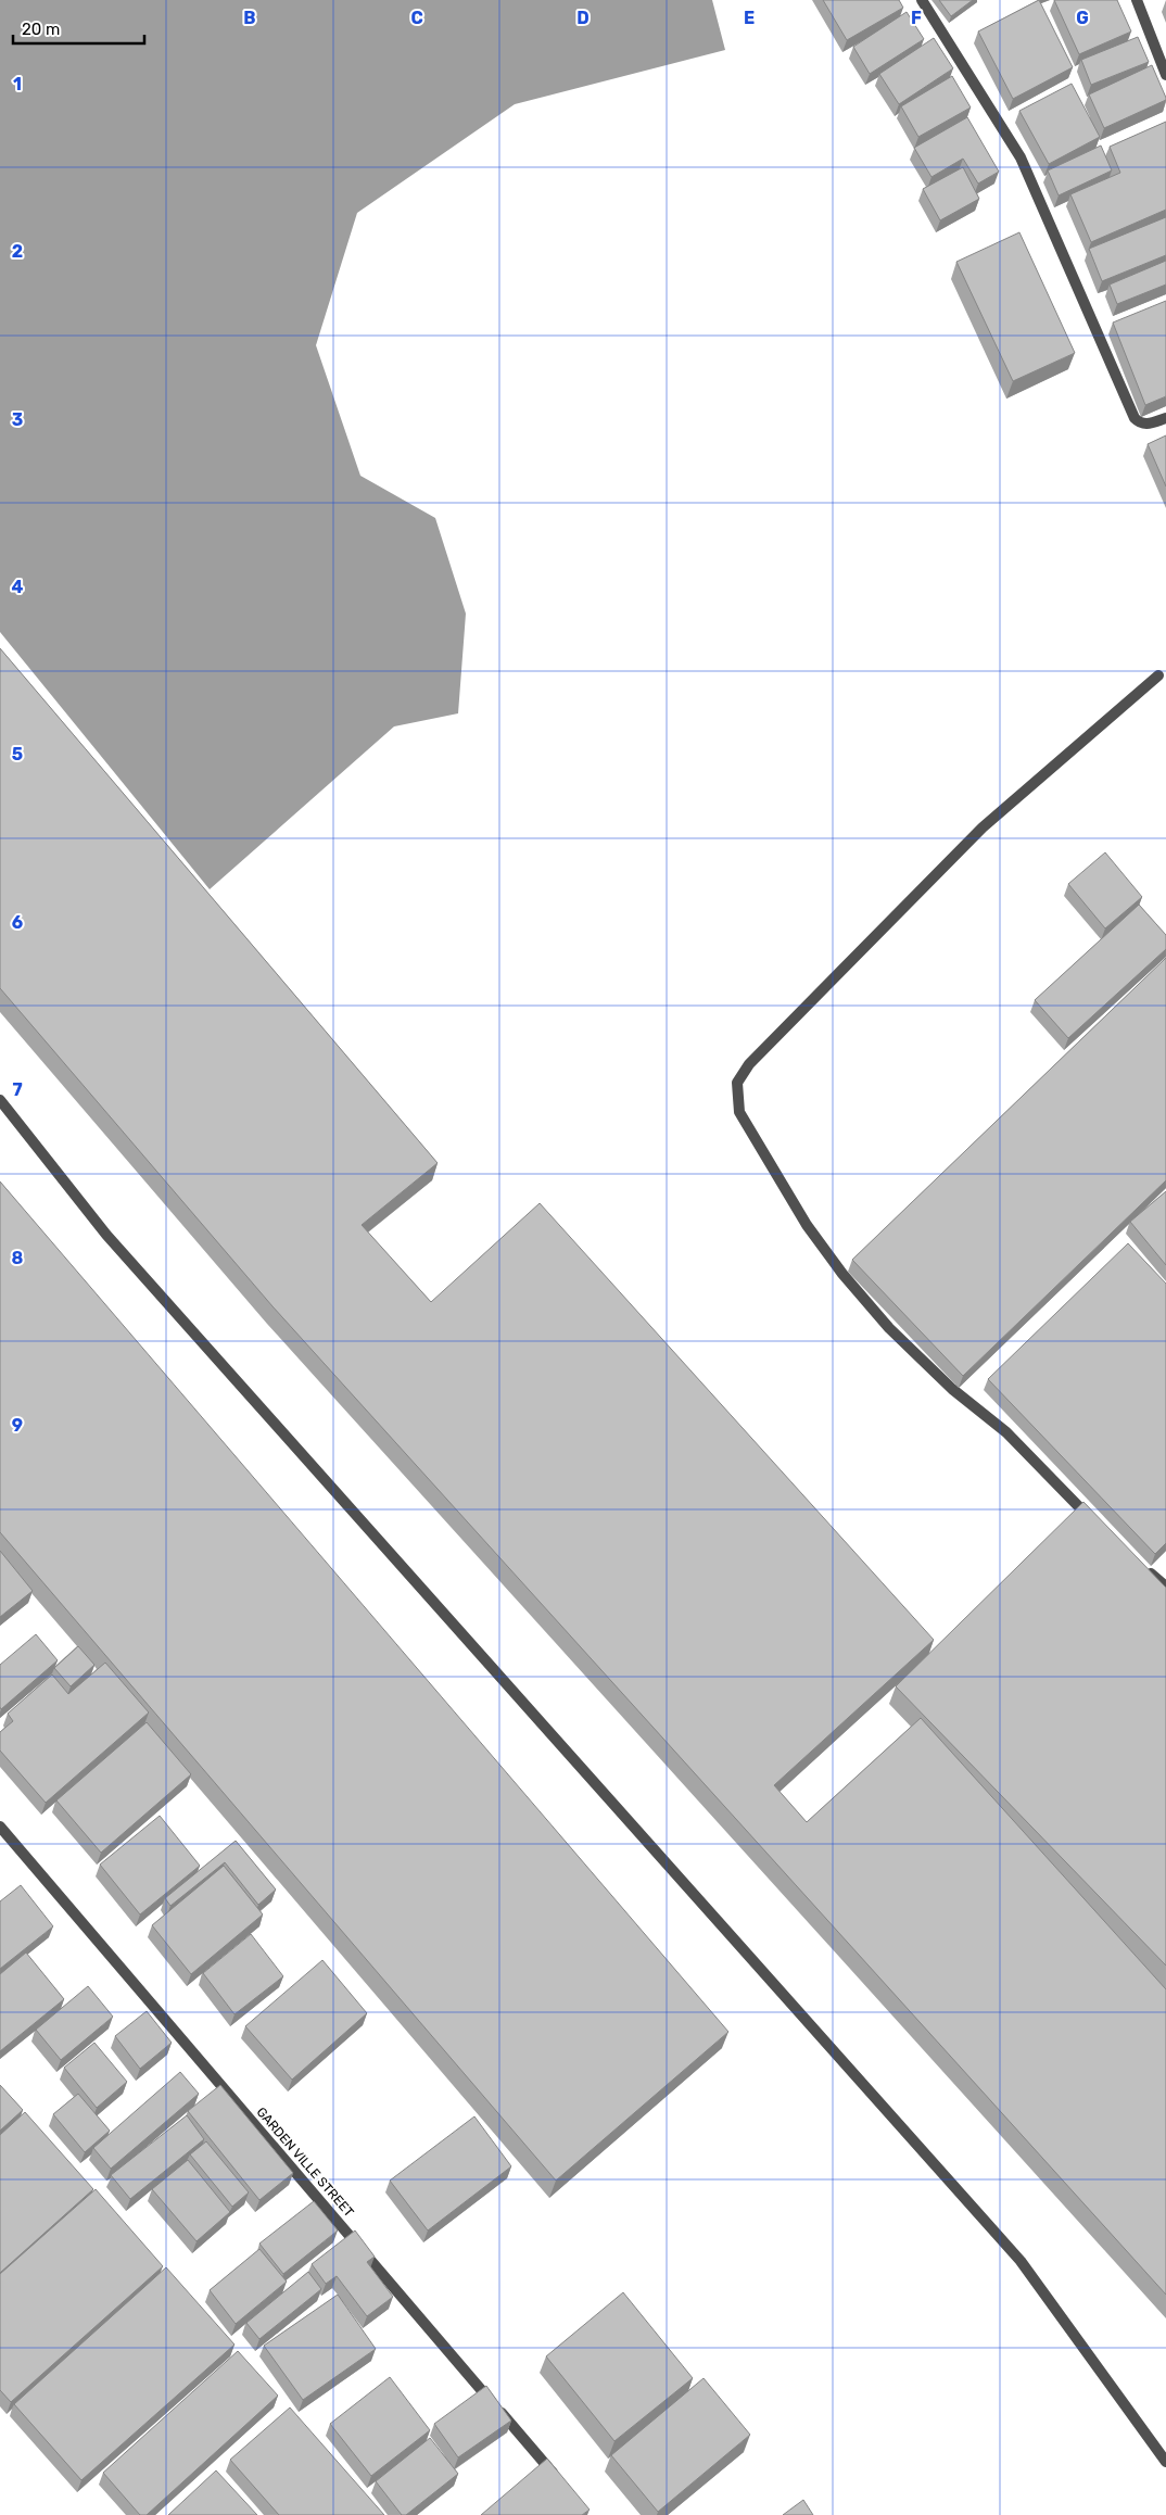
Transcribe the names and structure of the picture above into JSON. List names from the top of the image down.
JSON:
{
  "streets": {
    "street": ["GARDEN VILLE STREET"]
  },
  "scale_bar": "20 m",
  "grid": {
    "columns": [
      "B",
      "C",
      "D",
      "E",
      "F",
      "G"
    ],
    "rows": [
      "1",
      "2",
      "3",
      "4",
      "5",
      "6",
      "7",
      "8",
      "9"
    ]
  }
}
